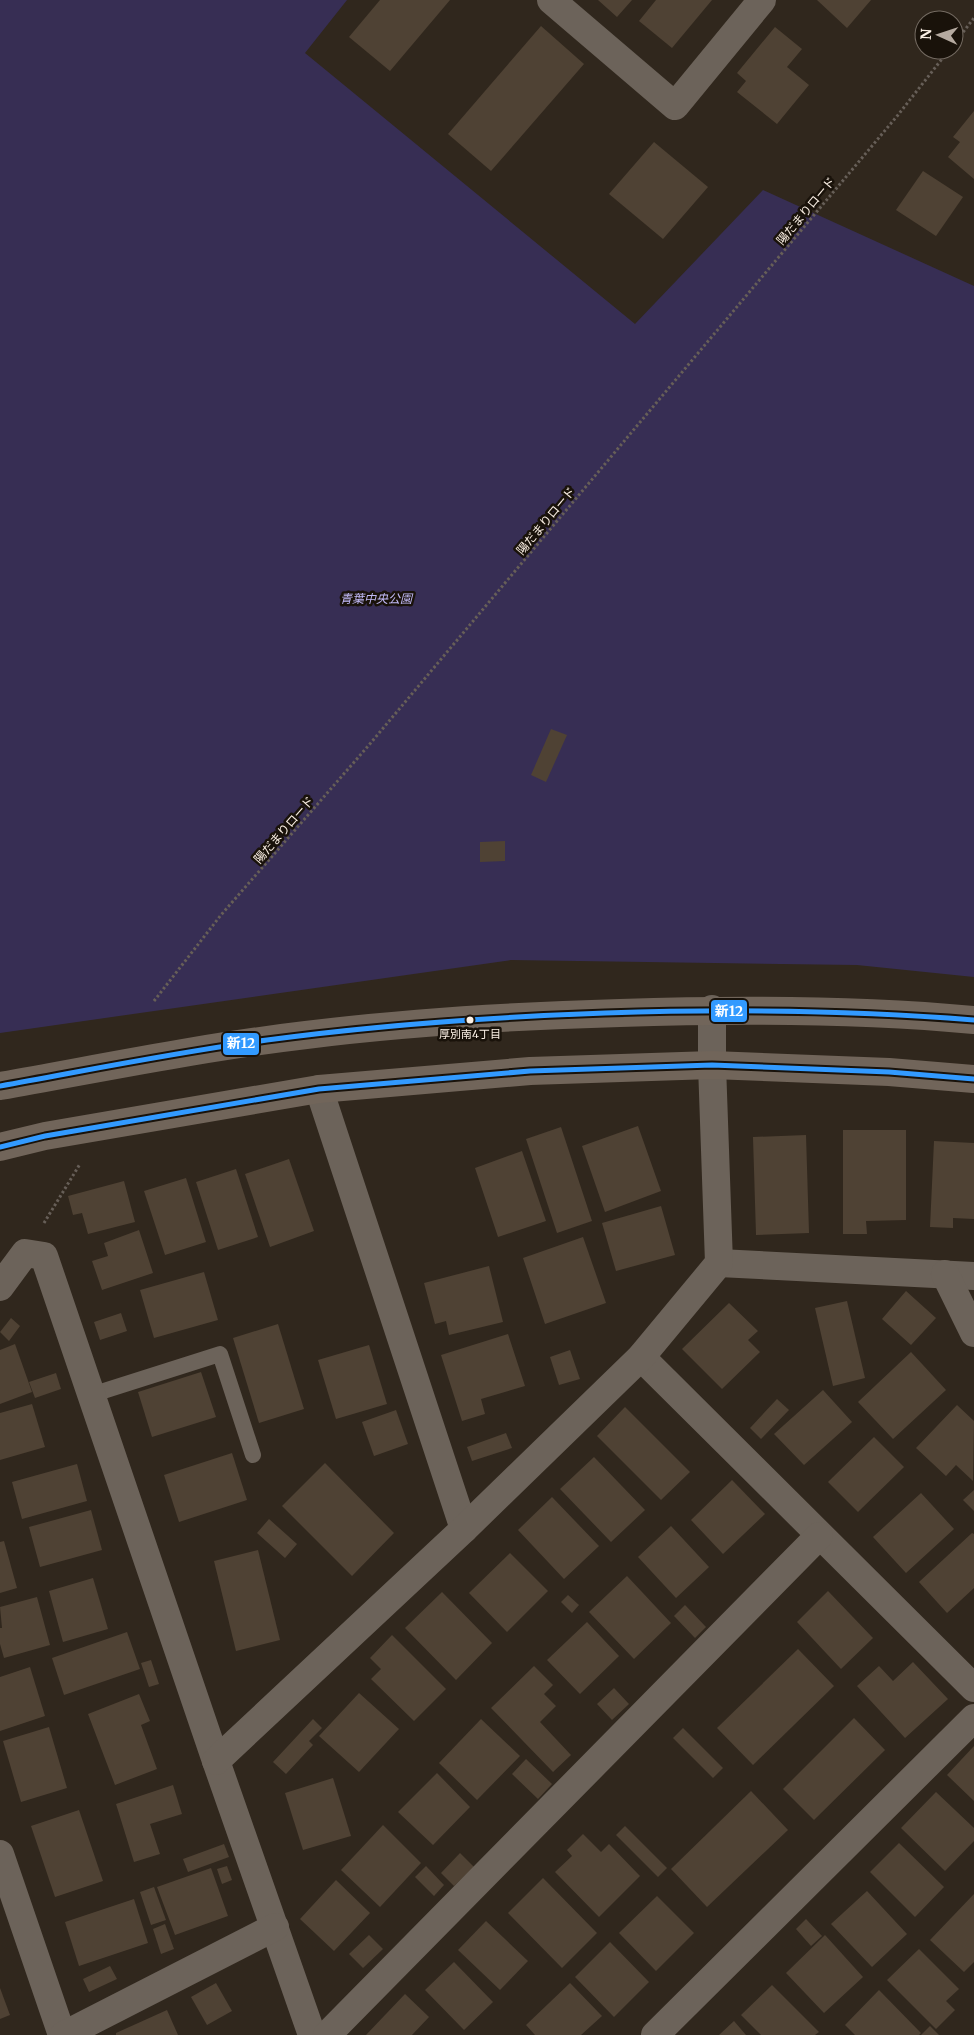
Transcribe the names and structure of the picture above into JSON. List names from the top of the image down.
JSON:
{
  "streets": {
    "path": ["陽だまりロード"]
  },
  "parks": ["青葉中央公園"],
  "places": ["厚別南4丁目"],
  "lines": ["transit line 新12"],
  "north": "left"
}
